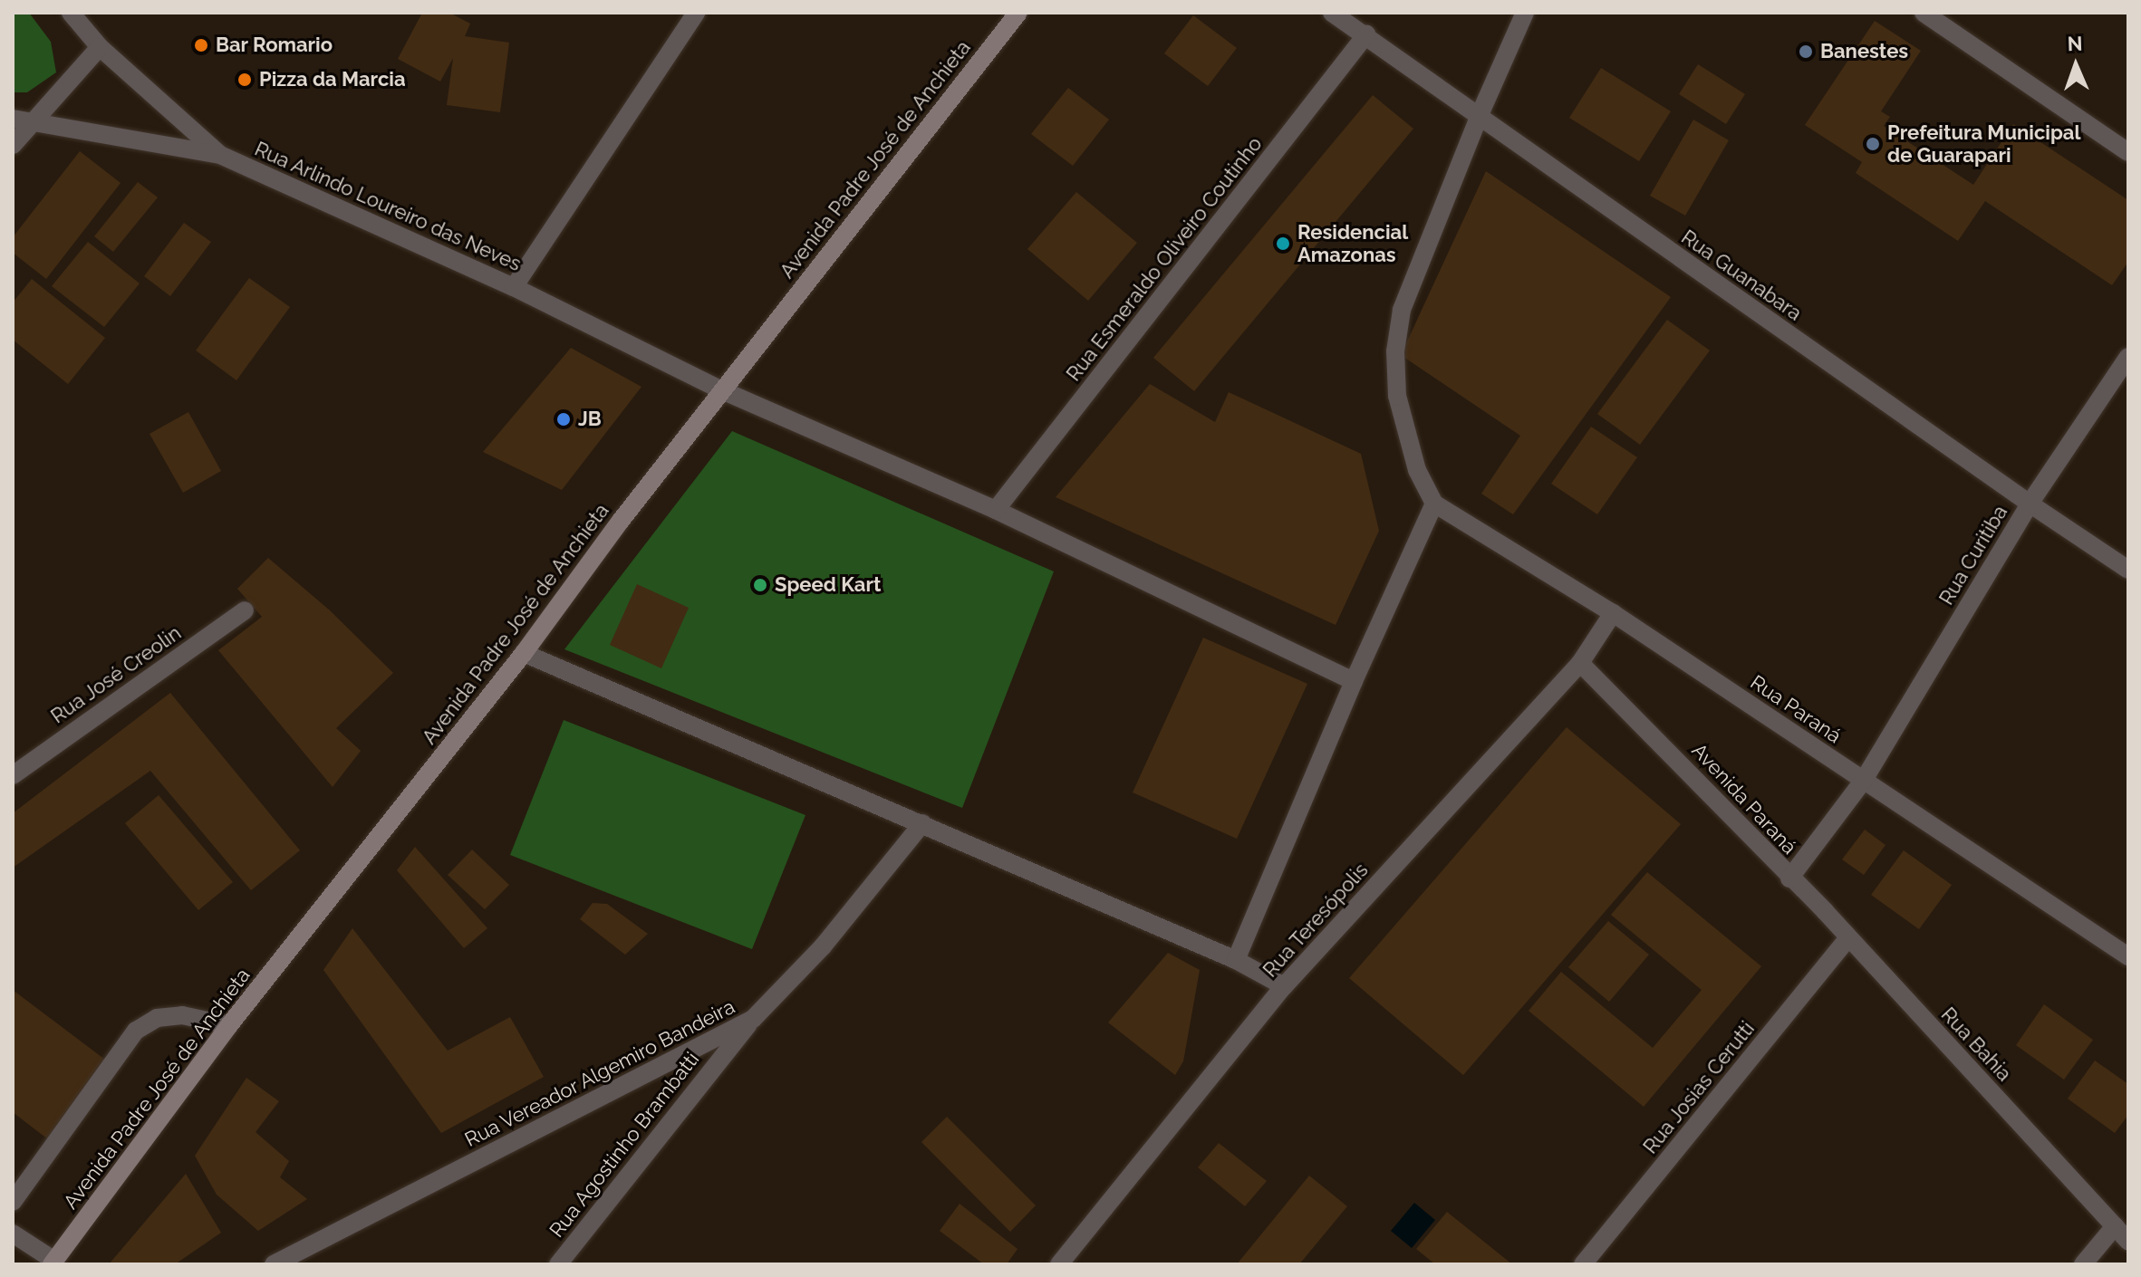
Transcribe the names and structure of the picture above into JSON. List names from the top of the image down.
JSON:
{
  "streets": {
    "main road": ["Avenida Padre José de Anchieta"],
    "street": [
      "Rua Arlindo Loureiro das Neves",
      "Rua Esmeraldo Oliveiro Coutinho",
      "Rua Guanabara",
      "Rua Curitiba",
      "Rua José Creolin",
      "Rua Paraná",
      "Avenida Paraná",
      "Rua Teresópolis",
      "Rua Bahia",
      "Rua Vereador Algemiro Bandeira",
      "Rua Josias Cerutti",
      "Rua Agostinho Brambatti"
    ]
  },
  "crossings": [
    ["Avenida Padre José de Anchieta", "Rua Arlindo Loureiro das Neves"],
    ["Rua Esmeraldo Oliveiro Coutinho", "Rua Guanabara"],
    ["Rua Guanabara", "Rua Curitiba"],
    ["Rua Curitiba", "Rua Paraná"],
    ["Rua Curitiba", "Avenida Paraná"],
    ["Rua Paraná", "Avenida Paraná"],
    ["Rua Paraná", "Rua Teresópolis"],
    ["Avenida Paraná", "Rua Teresópolis"],
    ["Avenida Paraná", "Rua Bahia"],
    ["Rua Bahia", "Rua Josias Cerutti"],
    ["Rua Vereador Algemiro Bandeira", "Rua Agostinho Brambatti"]
  ],
  "places": [
    "Bar Romario",
    "Banestes",
    "Pizza da Marcia",
    "Prefeitura Municipal de Guarapari",
    "Residencial Amazonas",
    "JB",
    "Speed Kart"
  ],
  "north": "top"
}
